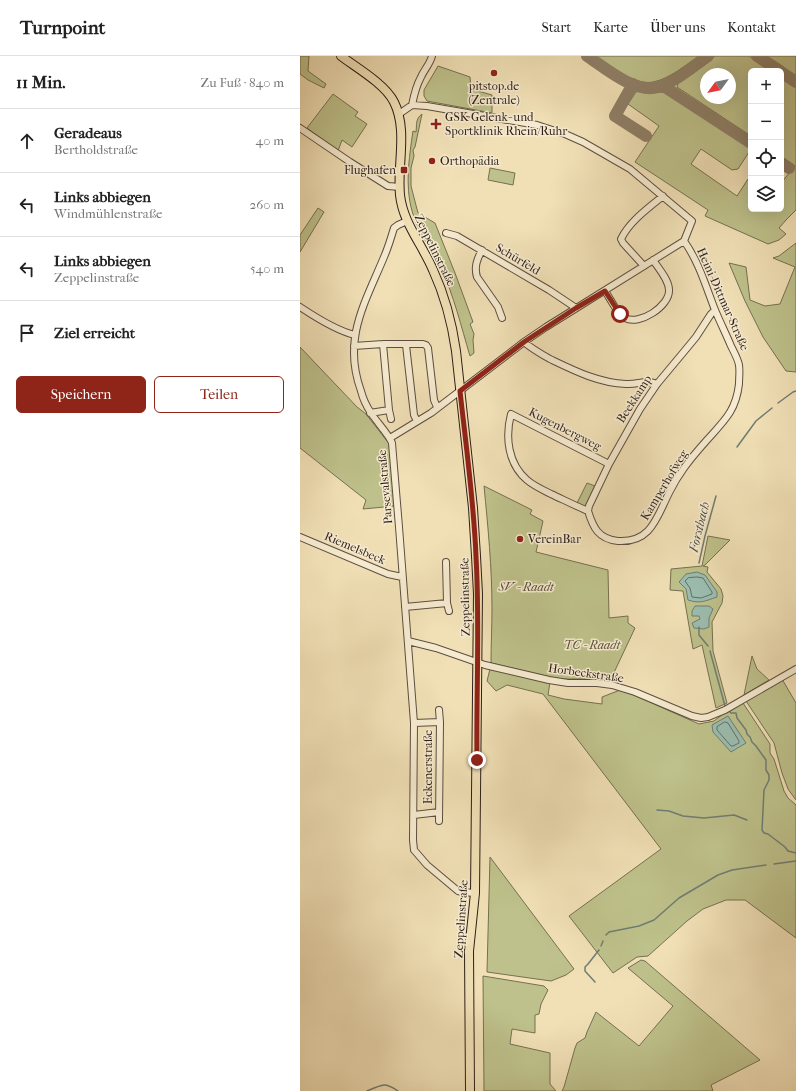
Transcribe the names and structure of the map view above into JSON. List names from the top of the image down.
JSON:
{
  "streets": {
    "main road": ["Zeppelinstraße"],
    "street": [
      "Schürfeld",
      "Heini-Dittmar-Straße",
      "Beekkamp",
      "Kugenbergweg",
      "Kamperhofweg",
      "Parsevalstraße",
      "Riemelsbeck",
      "Horbeckstraße",
      "Eckenerstraße"
    ]
  },
  "crossings": [
    ["Zeppelinstraße", "Parsevalstraße"],
    ["Zeppelinstraße", "Horbeckstraße"],
    ["Heini-Dittmar-Straße", "Beekkamp"],
    ["Heini-Dittmar-Straße", "Kamperhofweg"],
    ["Beekkamp", "Kugenbergweg"],
    ["Beekkamp", "Kamperhofweg"],
    ["Kugenbergweg", "Kamperhofweg"],
    ["Parsevalstraße", "Riemelsbeck"],
    ["Parsevalstraße", "Horbeckstraße"],
    ["Parsevalstraße", "Eckenerstraße"]
  ],
  "water": ["Forstbach"],
  "parks": ["SV - Raadt", "TC - Raadt"],
  "places": {
    "other": ["pitstop.de (Zentrale)", "Orthopädia", "VereinBar"],
    "health": ["GSK Gelenk- und Sportklinik Rhein/Ruhr"],
    "transit": ["Flughafen"]
  },
  "north": "bottom left",
  "page": {
    "header": "Turnpoint",
    "nav": [
      "Start",
      "Karte",
      "Über uns",
      "Kontakt"
    ],
    "heading": ["11 Min.", "Zu Fuß · 840 m"],
    "map_buttons": ["+", "−"],
    "list": [
      ["Geradeaus", "Bertholdstraße", "40 m"],
      ["Links abbiegen", "Windmühlenstraße", "260 m"],
      ["Links abbiegen", "Zeppelinstraße", "540 m"],
      "Ziel erreicht"
    ],
    "buttons": ["Speichern", "Teilen"]
  }
}
